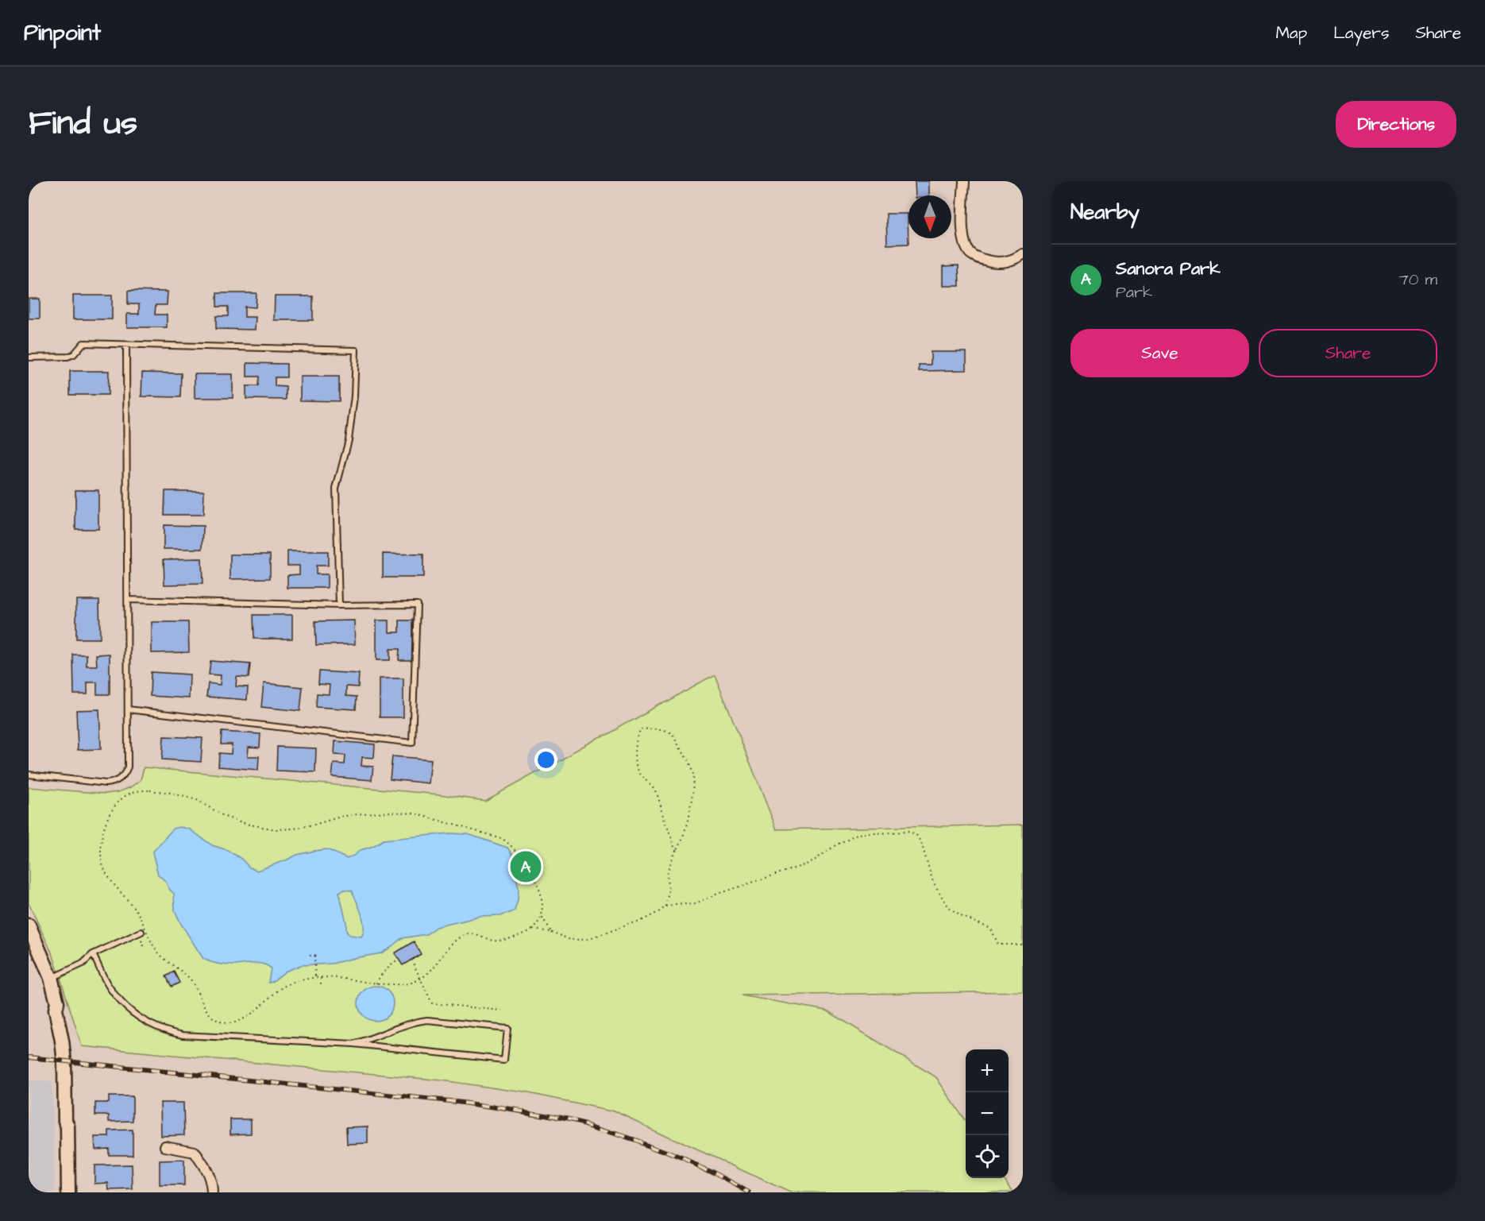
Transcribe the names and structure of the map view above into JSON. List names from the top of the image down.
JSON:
{
  "north": "bottom",
  "page": {
    "header": "Pinpoint",
    "nav": ["Map", "Layers", "Share"],
    "title": "Find us",
    "buttons": [
      "Directions",
      ["Save", "Share"]
    ],
    "heading": "Nearby",
    "list": [
      {
        "mark": "A",
        "name": "Sanora Park",
        "note": "Park",
        "value": "70 m"
      }
    ],
    "pins": "A",
    "map_buttons": ["+", "−"]
  }
}
